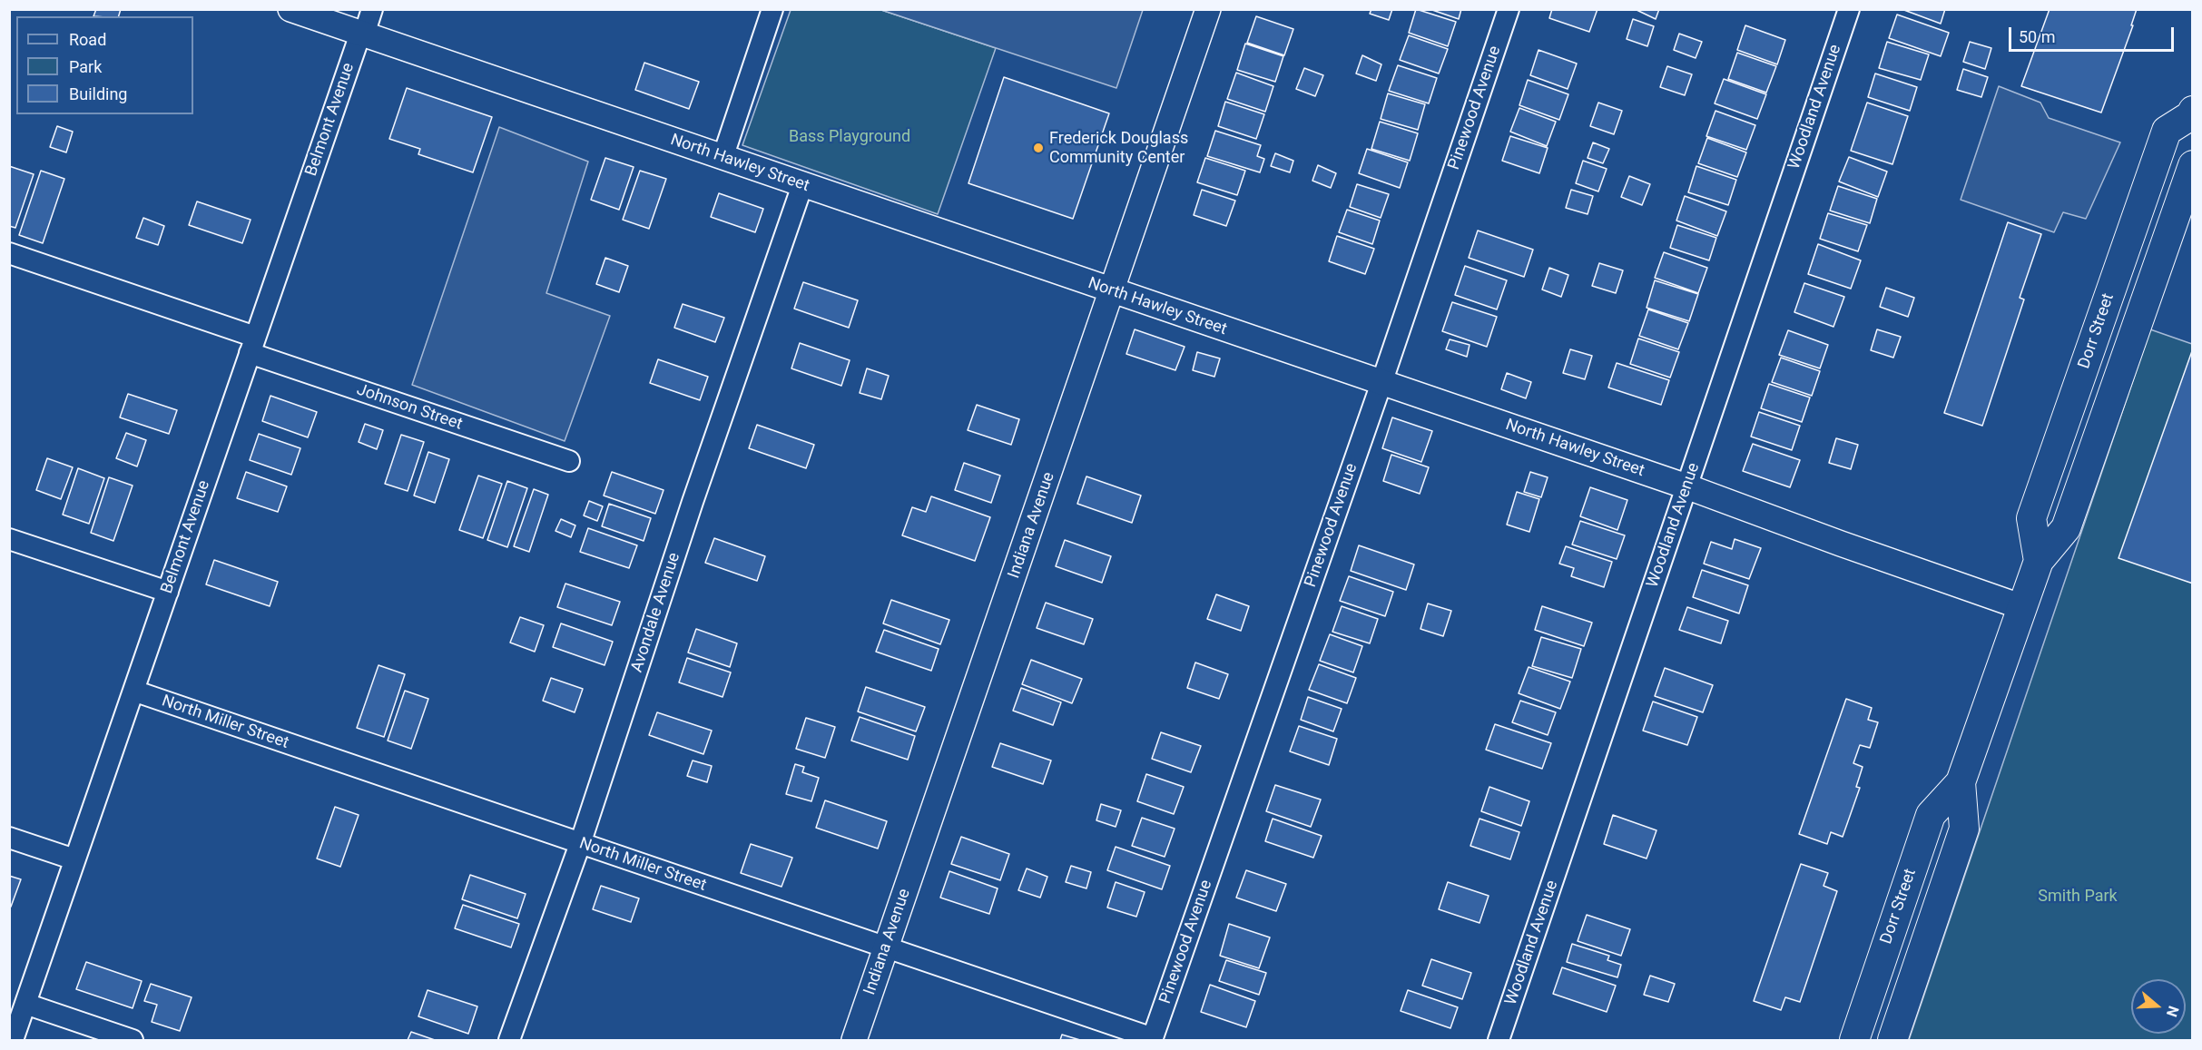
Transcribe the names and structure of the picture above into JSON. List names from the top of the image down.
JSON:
{
  "streets": {
    "main road": ["Dorr Street"],
    "street": [
      "Woodland Avenue",
      "Pinewood Avenue",
      "Belmont Avenue",
      "North Hawley Street",
      "Johnson Street",
      "Indiana Avenue",
      "Avondale Avenue",
      "North Miller Street"
    ]
  },
  "crossings": [
    ["Woodland Avenue", "North Hawley Street"],
    ["Pinewood Avenue", "North Hawley Street"],
    ["Pinewood Avenue", "North Miller Street"],
    ["Belmont Avenue", "North Hawley Street"],
    ["Belmont Avenue", "Johnson Street"],
    ["Belmont Avenue", "North Miller Street"],
    ["North Hawley Street", "Dorr Street"],
    ["North Hawley Street", "Indiana Avenue"],
    ["North Hawley Street", "Avondale Avenue"],
    ["Indiana Avenue", "North Miller Street"],
    ["Avondale Avenue", "North Miller Street"]
  ],
  "parks": ["Bass Playground", "Smith Park"],
  "places": ["Frederick Douglass Community Center"],
  "legend": ["Road", "Park", "Building"],
  "scale_bar": "50 m",
  "north": "right"
}
